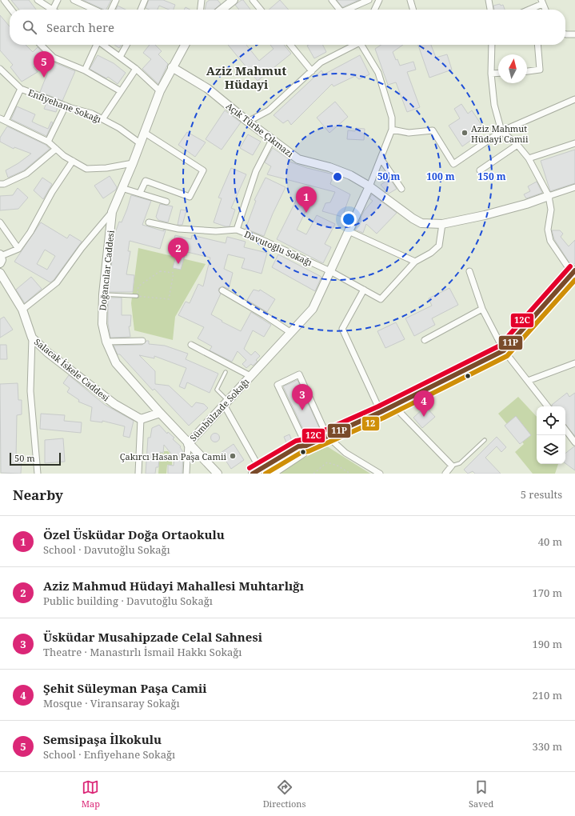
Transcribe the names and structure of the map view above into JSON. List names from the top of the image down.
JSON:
{
  "streets": {
    "street": [
      "Enfiyehane Sokağı",
      "Açık Türbe Çıkmazı",
      "Davutoğlu Sokağı",
      "Doğancılar Caddesi",
      "Salacak İskele Caddesi",
      "Sümbülzade Sokağı"
    ]
  },
  "crossings": [
    ["Enfiyehane Sokağı", "Doğancılar Caddesi"],
    ["Açık Türbe Çıkmazı", "Doğancılar Caddesi"],
    ["Açık Türbe Çıkmazı", "Sümbülzade Sokağı"],
    ["Davutoğlu Sokağı", "Sümbülzade Sokağı"],
    ["Doğancılar Caddesi", "Sümbülzade Sokağı"]
  ],
  "districts": ["Aziz Mahmut Hüdayi"],
  "places": ["Aziz Mahmut Hüdayi Camii", "Çakırcı Hasan Paşa Camii"],
  "lines": ["transit line 12C", "transit line 11P", "transit line 12"],
  "scale_bar": "50 m",
  "north": "top",
  "page": {
    "search": "Search here",
    "pins": [
      "5",
      "1",
      "2",
      "3",
      "4"
    ],
    "scale": "50 m",
    "heading": ["Nearby", "5 results"],
    "list": [
      {
        "mark": "1",
        "name": "Özel Üsküdar Doğa Ortaokulu",
        "note": "School · Davutoğlu Sokağı",
        "value": "40 m"
      },
      {
        "mark": "2",
        "name": "Aziz Mahmud Hüdayi Mahallesi Muhtarlığı",
        "note": "Public building · Davutoğlu Sokağı",
        "value": "170 m"
      },
      {
        "mark": "3",
        "name": "Üsküdar Musahipzade Celal Sahnesi",
        "note": "Theatre · Manastırlı İsmail Hakkı Sokağı",
        "value": "190 m"
      },
      {
        "mark": "4",
        "name": "Şehit Süleyman Paşa Camii",
        "note": "Mosque · Viransaray Sokağı",
        "value": "210 m"
      },
      {
        "mark": "5",
        "name": "Semsipaşa İlkokulu",
        "note": "School · Enfiyehane Sokağı",
        "value": "330 m"
      }
    ],
    "nav": ["Map", "Directions", "Saved"]
  },
  "rings": ["50 m", "100 m", "150 m"]
}
